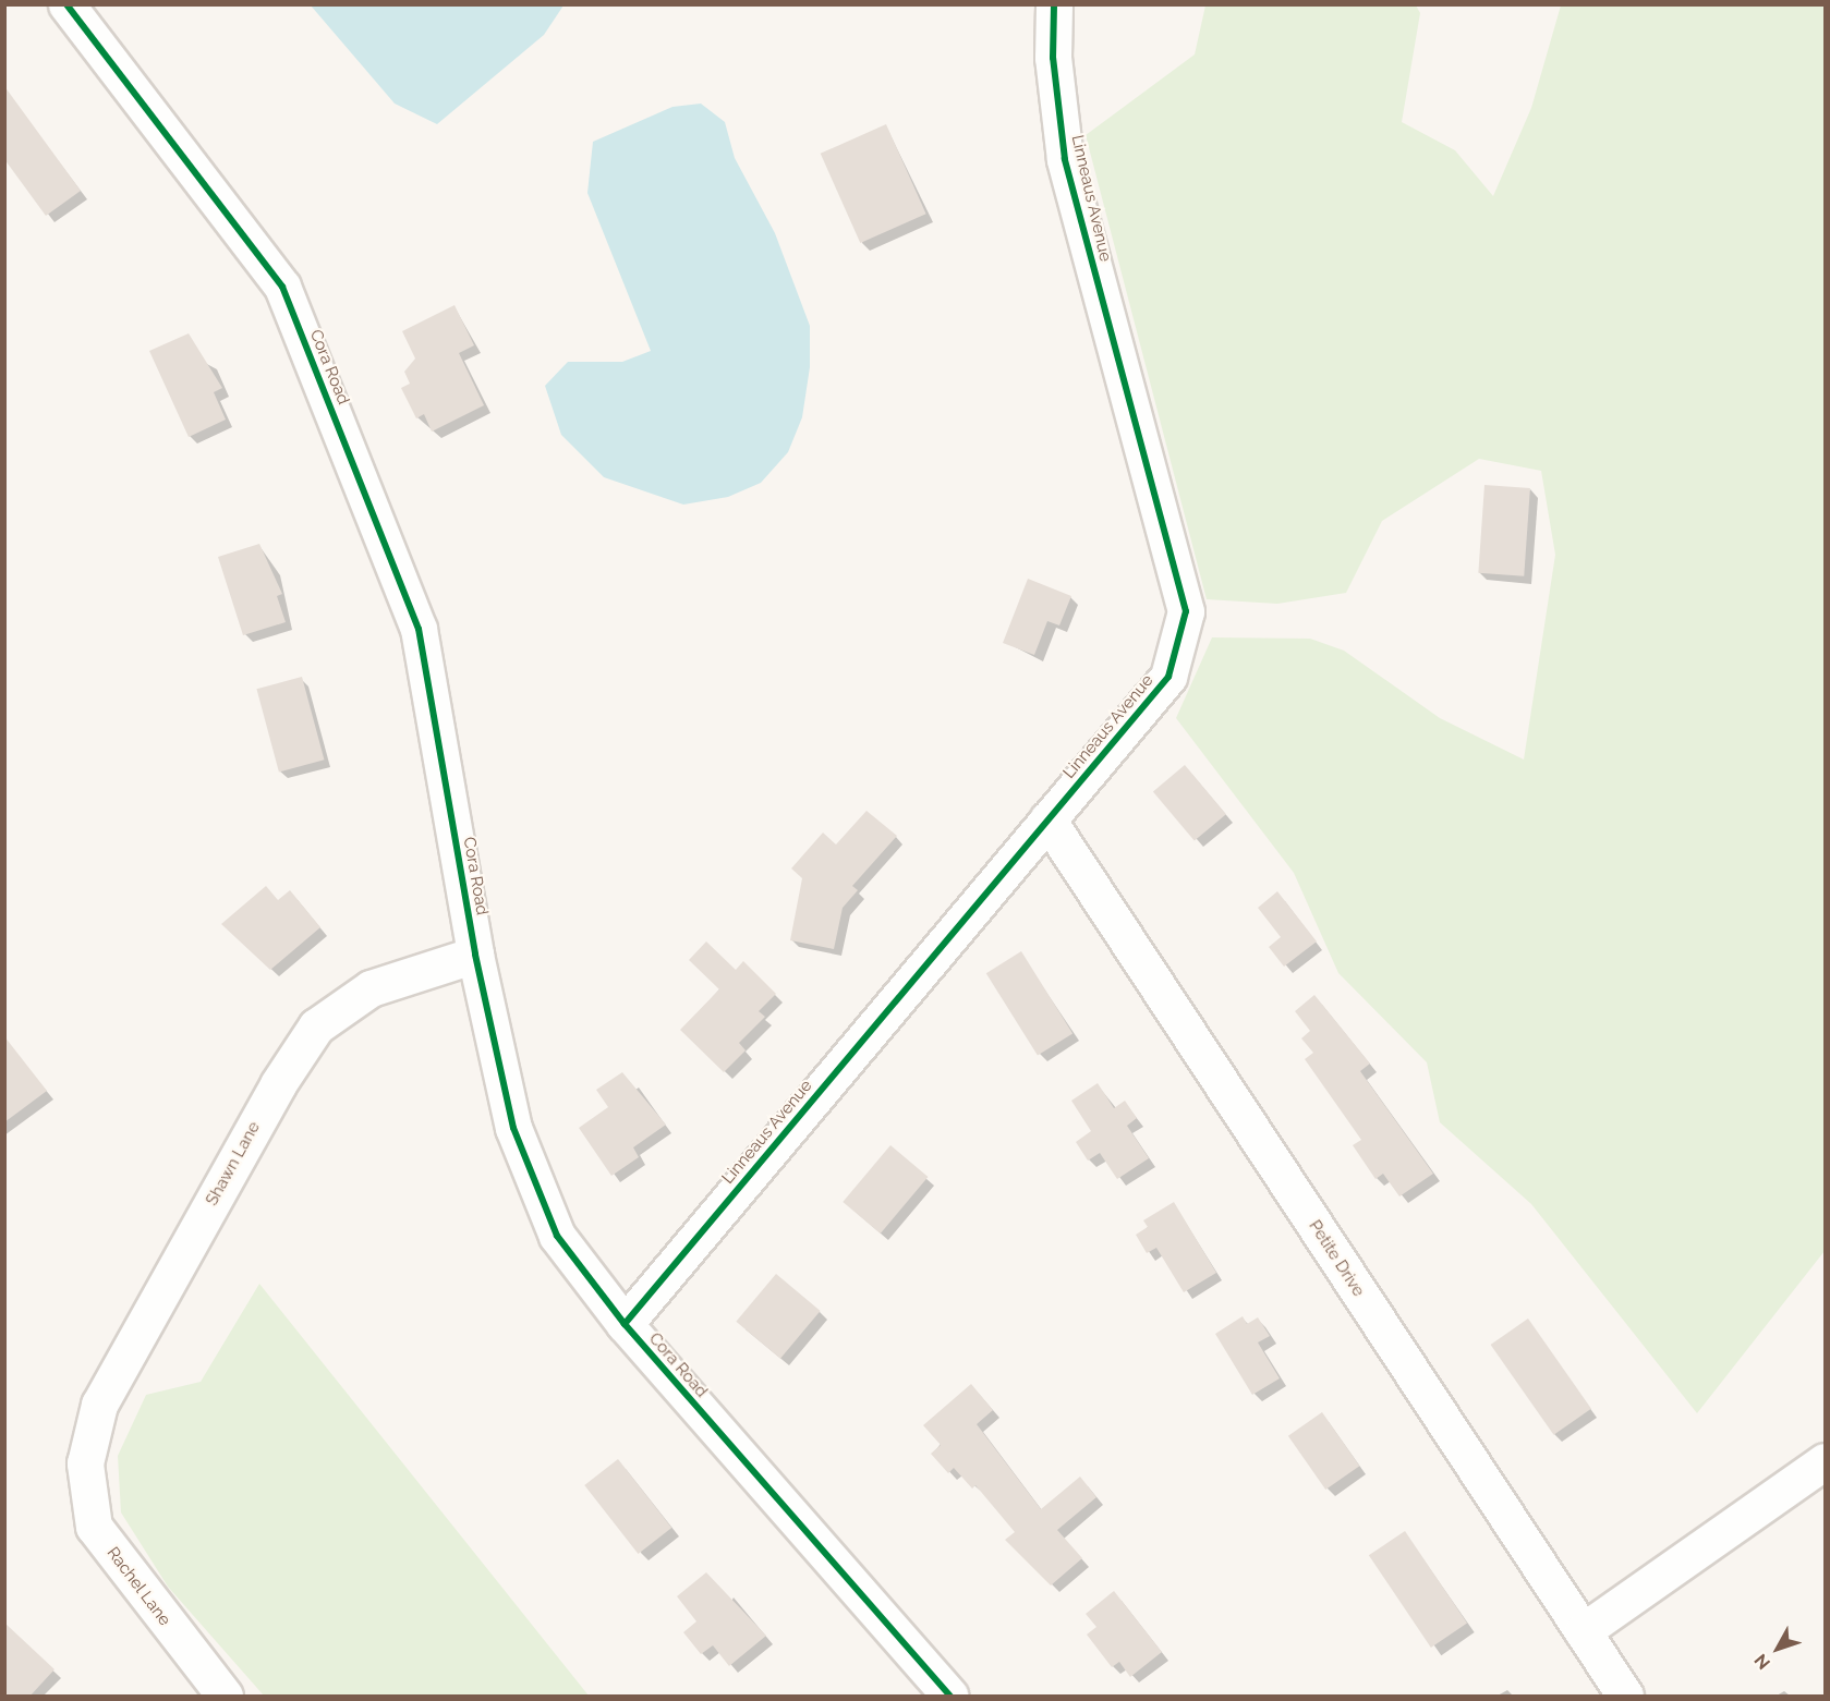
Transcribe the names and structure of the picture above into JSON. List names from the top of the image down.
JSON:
{
  "streets": {
    "street": [
      "Linneaus Avenue",
      "Cora Road",
      "Shawn Lane",
      "Petite Drive",
      "Rachel Lane"
    ]
  },
  "crossings": [
    ["Linneaus Avenue", "Cora Road"],
    ["Linneaus Avenue", "Petite Drive"],
    ["Cora Road", "Shawn Lane"],
    ["Shawn Lane", "Rachel Lane"]
  ],
  "north": "bottom left"
}
